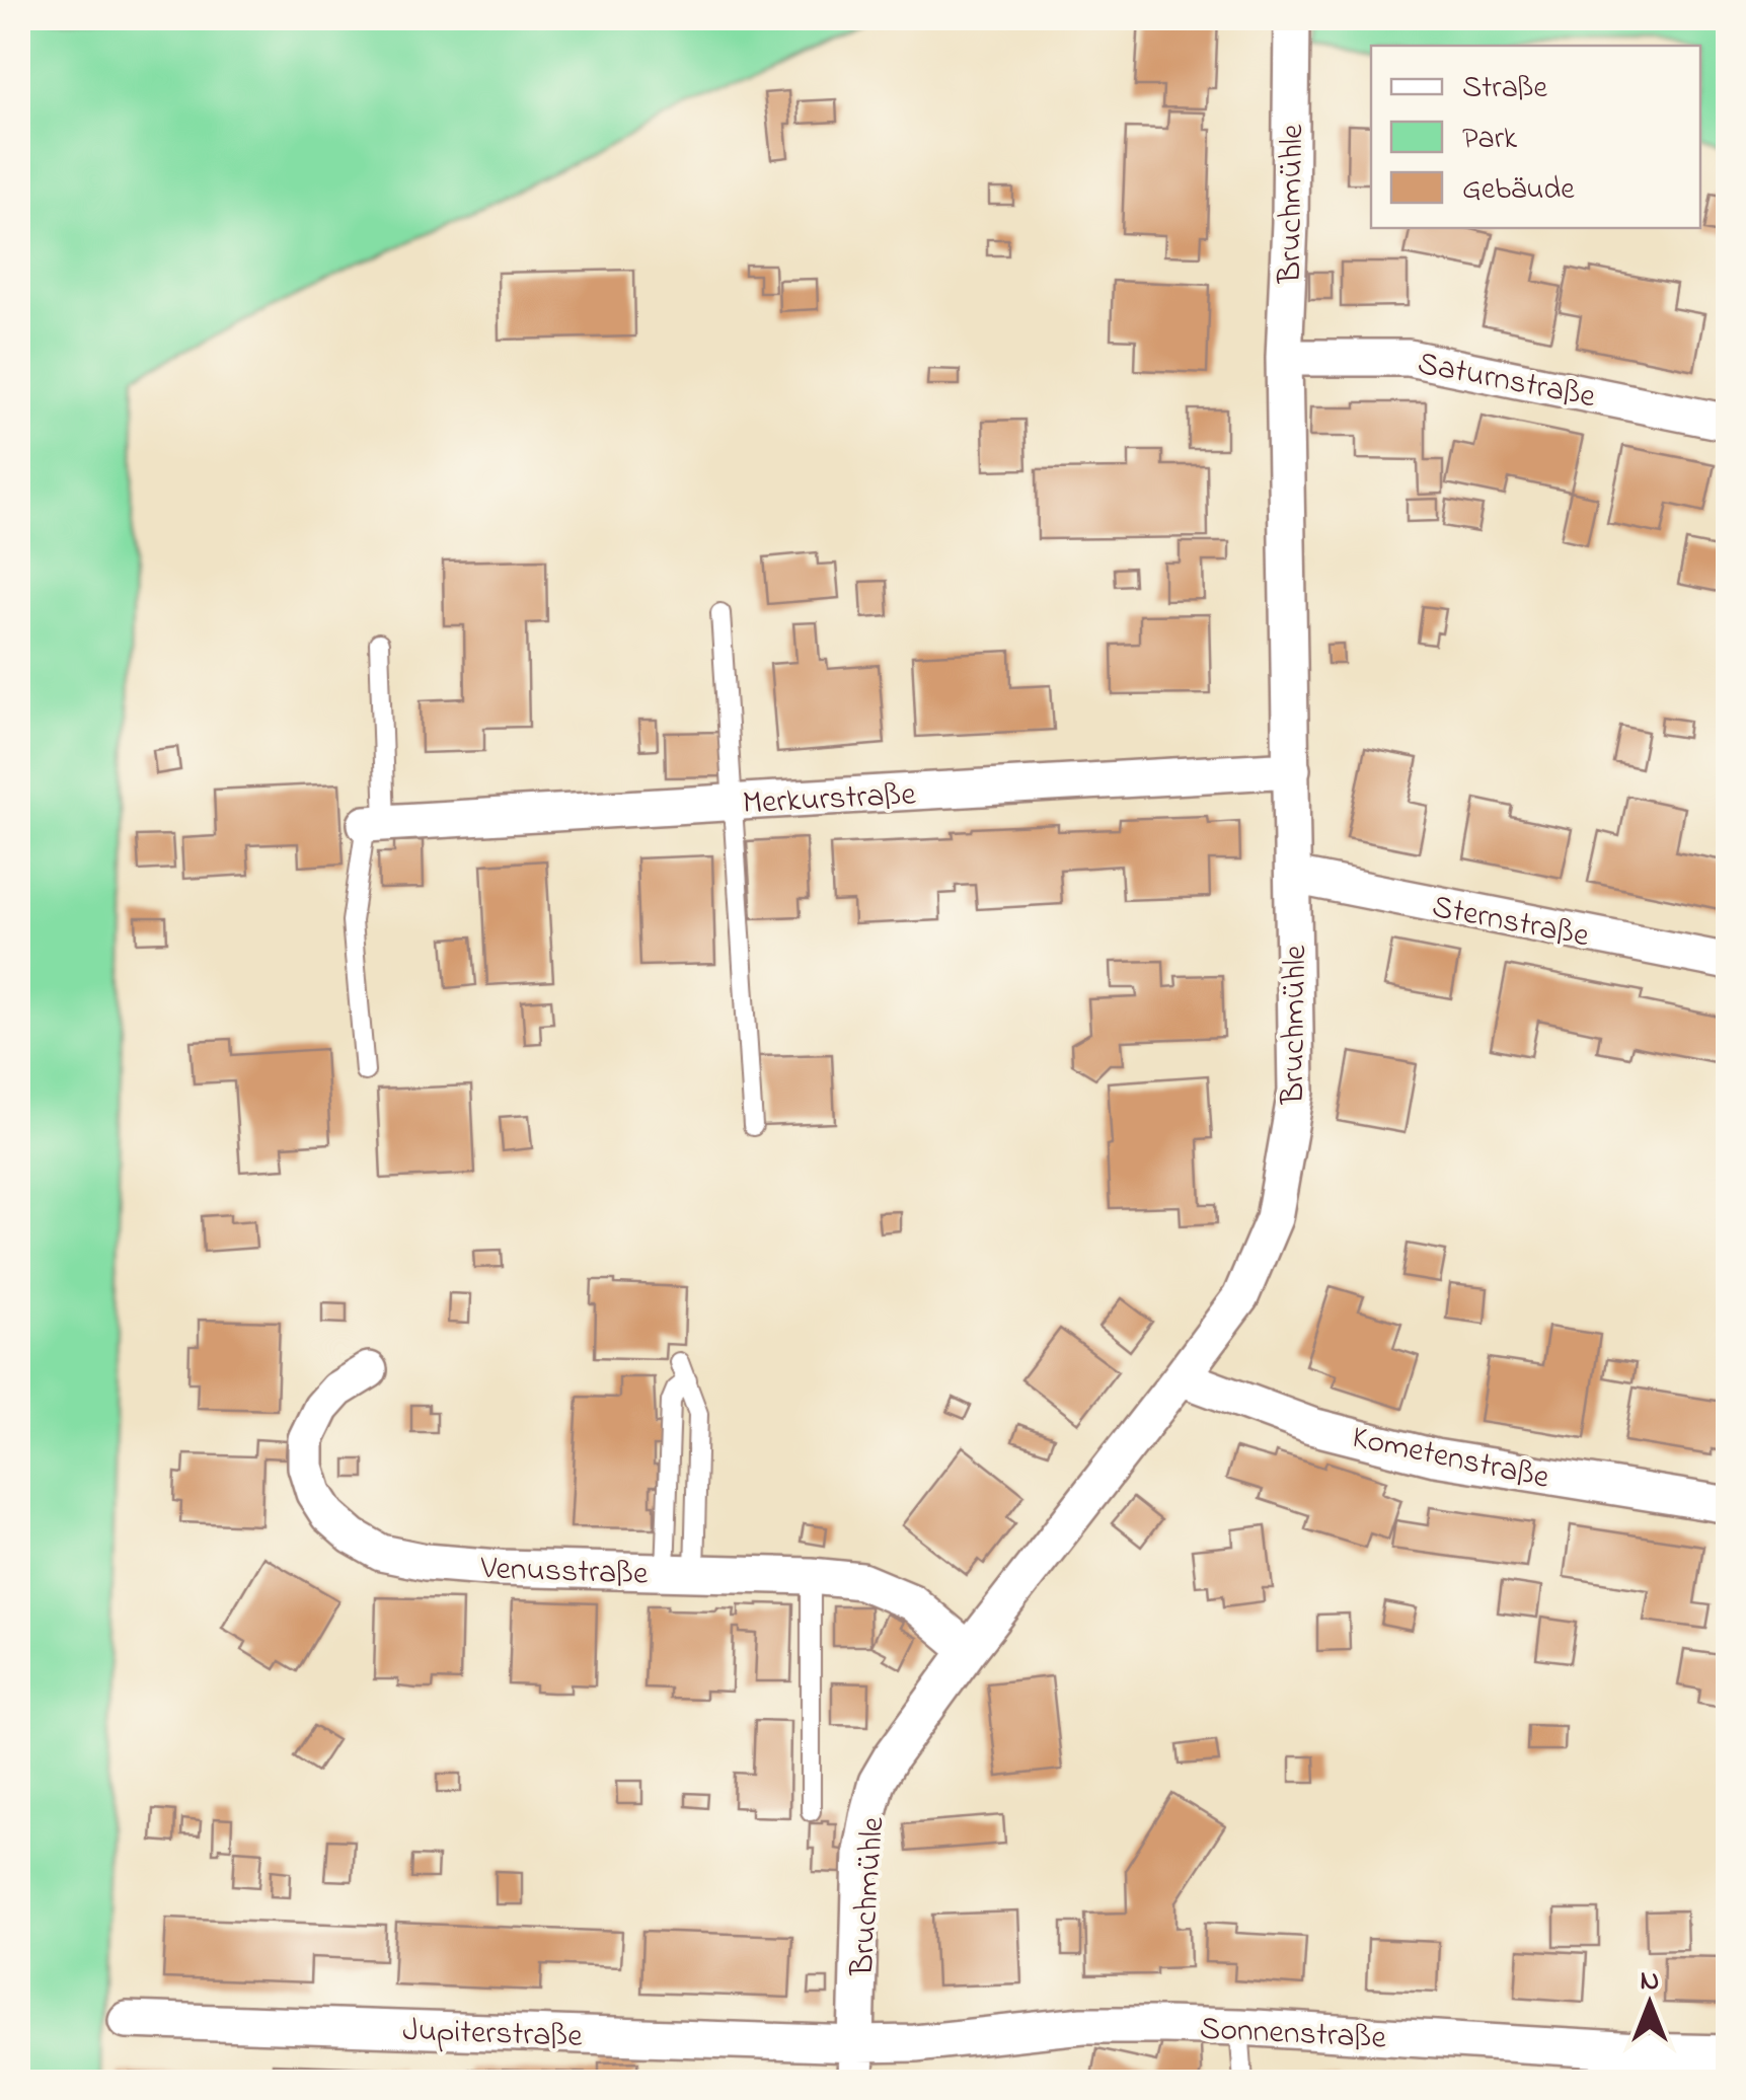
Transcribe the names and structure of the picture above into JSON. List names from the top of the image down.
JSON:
{
  "streets": {
    "street": [
      "Bruchmühle",
      "Saturnstraße",
      "Merkurstraße",
      "Sternstraße",
      "Kometenstraße",
      "Venusstraße",
      "Jupiterstraße",
      "Sonnenstraße"
    ]
  },
  "crossings": [
    ["Bruchmühle", "Saturnstraße"],
    ["Bruchmühle", "Merkurstraße"],
    ["Bruchmühle", "Sternstraße"],
    ["Bruchmühle", "Kometenstraße"],
    ["Bruchmühle", "Venusstraße"],
    ["Bruchmühle", "Jupiterstraße"],
    ["Bruchmühle", "Sonnenstraße"],
    ["Jupiterstraße", "Sonnenstraße"]
  ],
  "legend": ["Straße", "Park", "Gebäude"],
  "north": "top"
}
